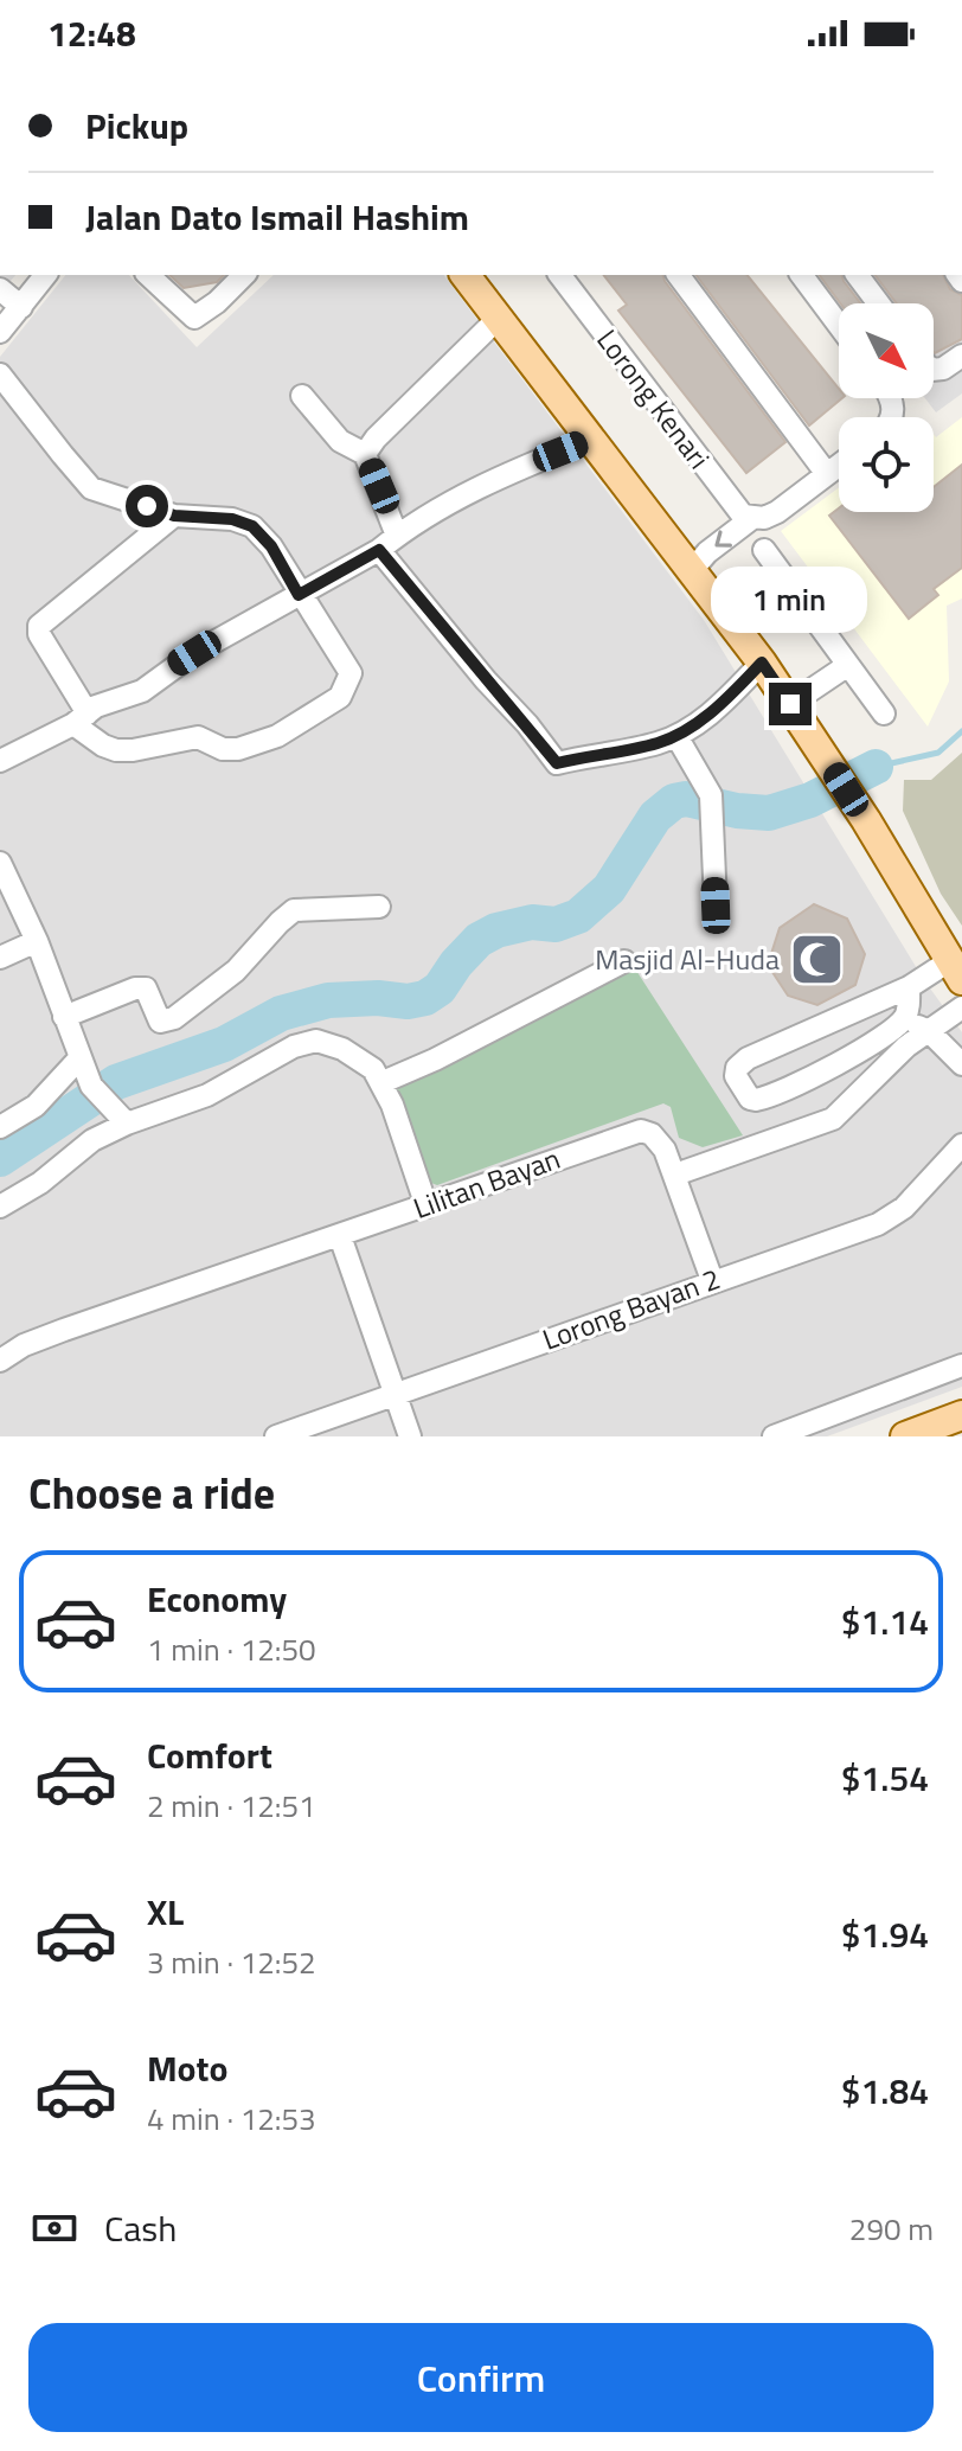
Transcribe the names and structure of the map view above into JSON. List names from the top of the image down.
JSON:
{
  "streets": {
    "street": ["Lorong Kenari", "Lilitan Bayan", "Lorong Bayan 2"]
  },
  "crossings": [
    ["Lilitan Bayan", "Lorong Bayan 2"]
  ],
  "places": {
    "mosque": ["Masjid Al-Huda"]
  },
  "north": "bottom right",
  "page": {
    "status": "12:48",
    "banner": ["Pickup", "Jalan Dato Ismail Hashim"],
    "bubble": "1 min",
    "heading": "Choose a ride",
    "list": [
      {
        "name": "Economy",
        "note": "1 min · 12:50",
        "value": "$1.14"
      },
      {
        "name": "Comfort",
        "note": "2 min · 12:51",
        "value": "$1.54"
      },
      {
        "name": "XL",
        "note": "3 min · 12:52",
        "value": "$1.94"
      },
      {
        "name": "Moto",
        "note": "4 min · 12:53",
        "value": "$1.84"
      }
    ],
    "pay": ["Cash", "290 m"],
    "buttons": "Confirm"
  }
}
